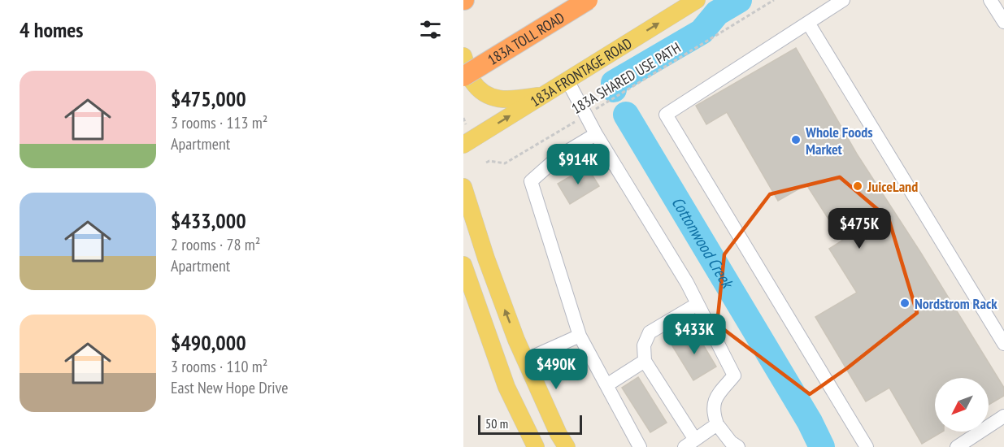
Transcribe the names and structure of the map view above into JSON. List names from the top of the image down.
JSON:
{
  "streets": {
    "highway": ["183A TOLL ROAD"],
    "main road": ["183A FRONTAGE ROAD"],
    "path": ["183A SHARED USE PATH"]
  },
  "one_way": ["183A FRONTAGE ROAD"],
  "water": ["Cottonwood Creek"],
  "places": ["Whole Foods Market", "JuiceLand", "Nordstrom Rack"],
  "scale_bar": "50 m",
  "north": "bottom left",
  "page": {
    "heading": "4 homes",
    "list": [
      {
        "name": "$475,000",
        "note": "3 rooms · 113 m² · Apartment"
      },
      {
        "name": "$433,000",
        "note": "2 rooms · 78 m² · Apartment"
      },
      {
        "name": "$490,000",
        "note": "3 rooms · 110 m² · East New Hope Drive"
      }
    ],
    "price": [
      "$914K",
      "$475K",
      "$433K",
      "$490K"
    ],
    "scale": "50 m"
  }
}
